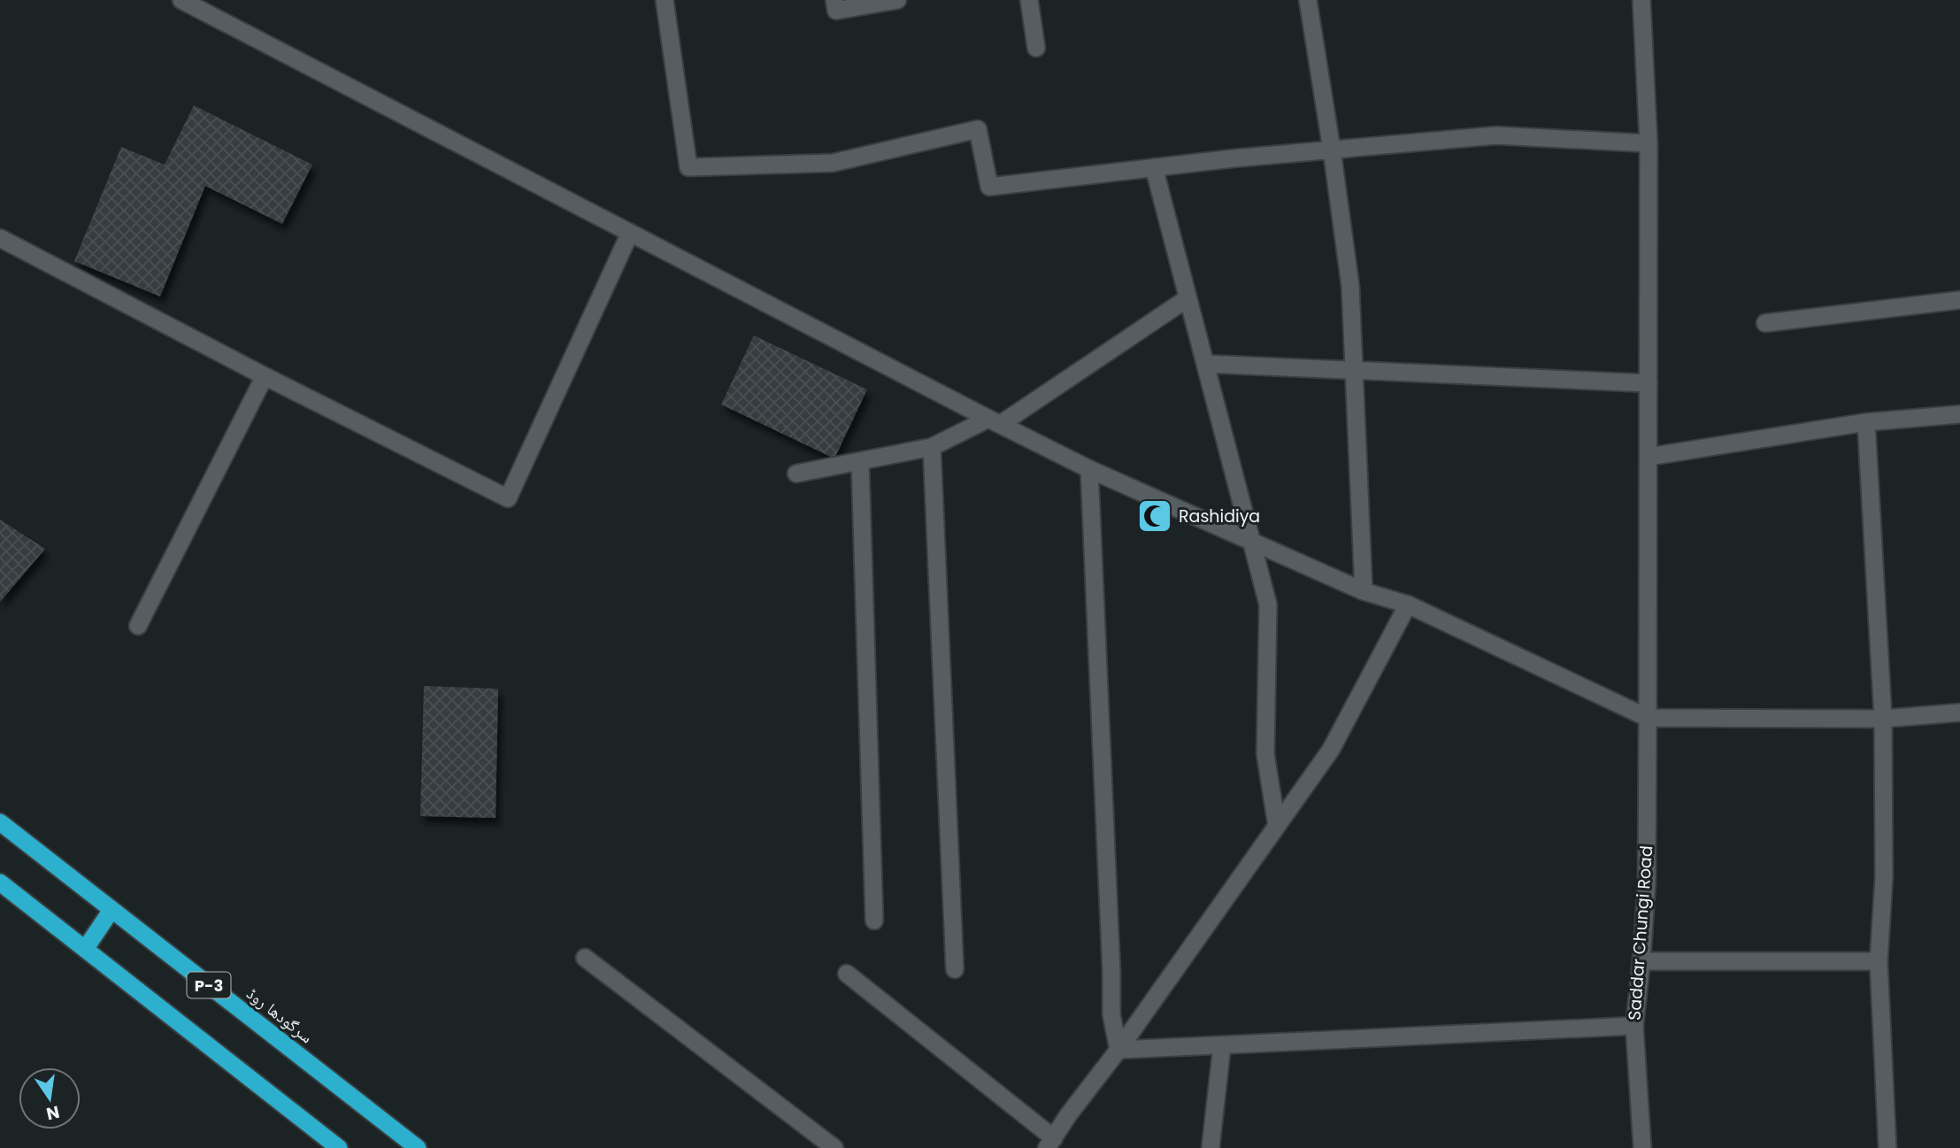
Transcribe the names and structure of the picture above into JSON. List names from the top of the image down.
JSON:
{
  "streets": {
    "highway": ["P-3", "سرگودھا روڈ"],
    "street": ["Saddar Chungi Road"]
  },
  "places": {
    "mosque": ["Rashidiya"]
  },
  "north": "bottom"
}
